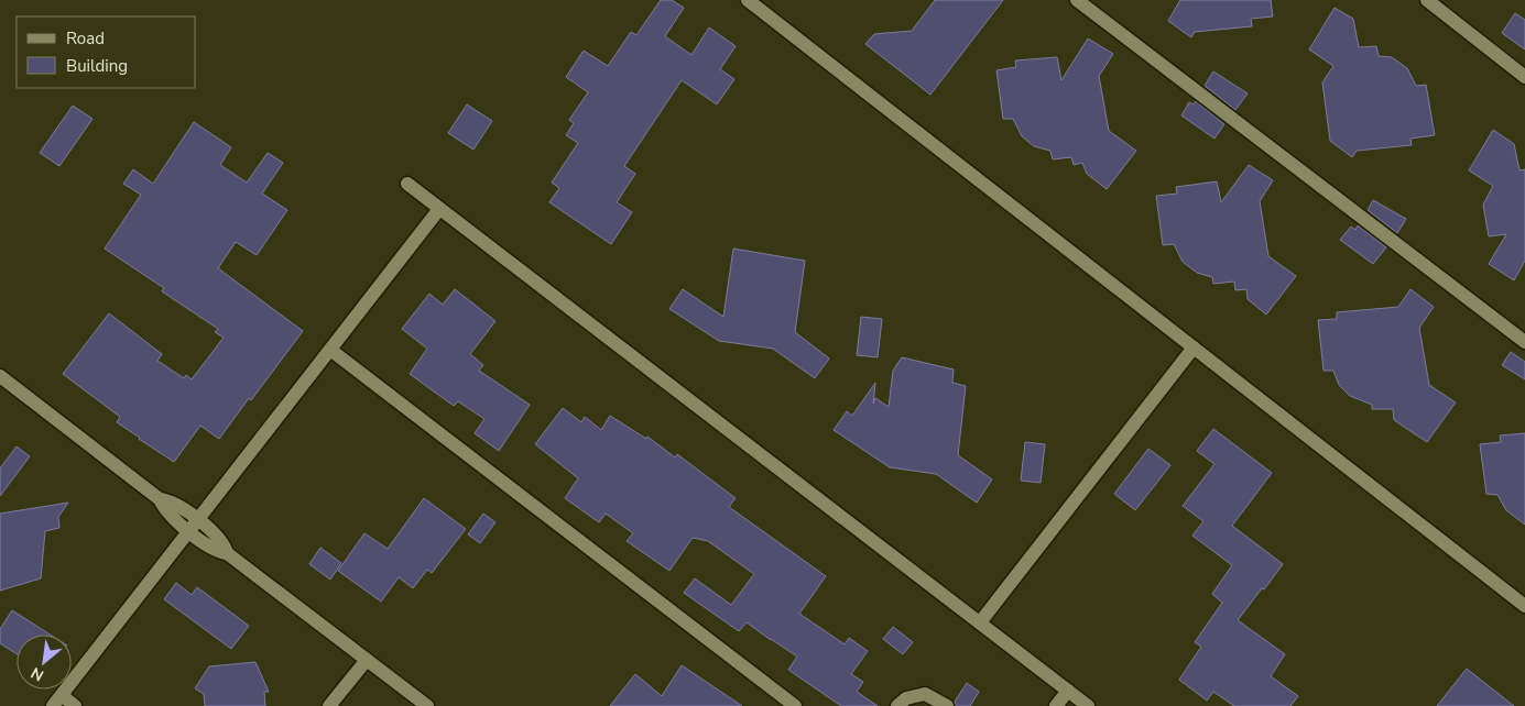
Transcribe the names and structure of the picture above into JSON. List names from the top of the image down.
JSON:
{
  "legend": ["Road", "Building"],
  "north": "bottom left"
}
